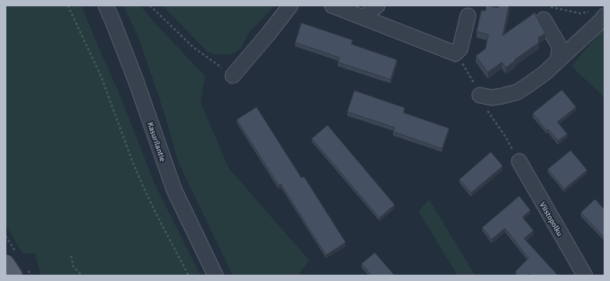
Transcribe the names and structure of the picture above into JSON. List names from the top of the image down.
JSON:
{
  "streets": {
    "street": ["Kasurilantie", "Viistopolku"]
  }
}
